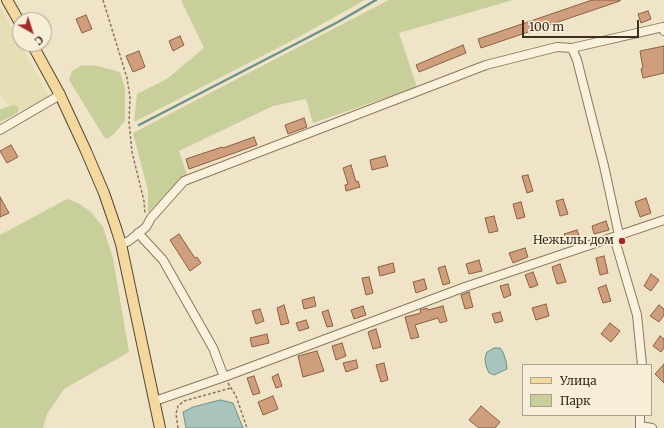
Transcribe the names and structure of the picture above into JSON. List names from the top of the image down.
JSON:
{
  "places": ["Нежылы дом"],
  "legend": ["Улица", "Парк"],
  "scale_bar": "100 m",
  "north": "bottom right"
}
